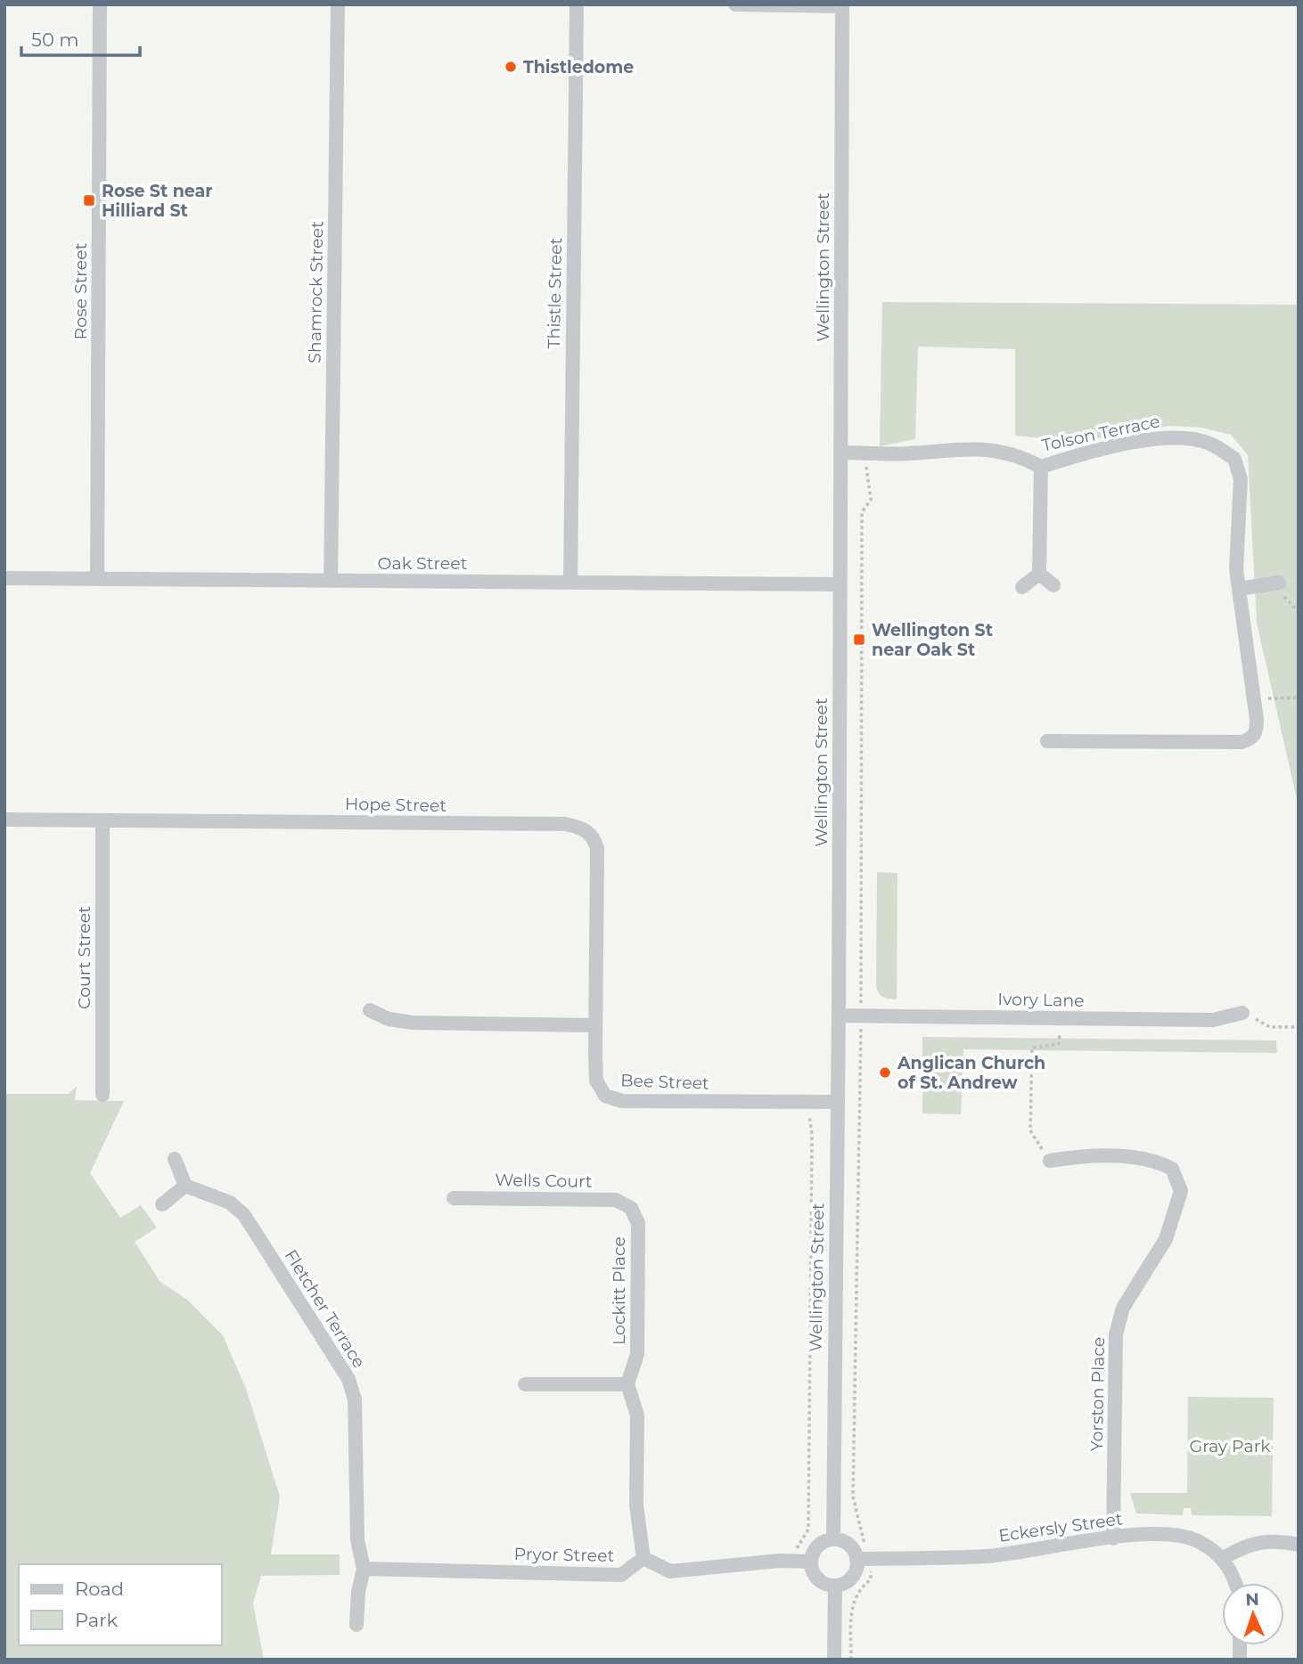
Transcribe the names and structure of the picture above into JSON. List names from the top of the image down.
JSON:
{
  "streets": {
    "street": [
      "Wellington Street",
      "Rose Street",
      "Shamrock Street",
      "Thistle Street",
      "Tolson Terrace",
      "Oak Street",
      "Hope Street",
      "Court Street",
      "Ivory Lane",
      "Bee Street",
      "Wells Court",
      "Lockitt Place",
      "Fletcher Terrace",
      "Yorston Place",
      "Eckersly Street",
      "Pryor Street"
    ]
  },
  "crossings": [
    ["Wellington Street", "Tolson Terrace"],
    ["Wellington Street", "Oak Street"],
    ["Wellington Street", "Ivory Lane"],
    ["Wellington Street", "Bee Street"],
    ["Wellington Street", "Eckersly Street"],
    ["Rose Street", "Oak Street"],
    ["Shamrock Street", "Oak Street"],
    ["Thistle Street", "Oak Street"],
    ["Hope Street", "Court Street"],
    ["Hope Street", "Bee Street"],
    ["Wells Court", "Lockitt Place"],
    ["Fletcher Terrace", "Pryor Street"],
    ["Yorston Place", "Eckersly Street"]
  ],
  "parks": ["Gray Park"],
  "places": {
    "other": ["Thistledome", "Anglican Church of St. Andrew"],
    "transit": ["Rose St near Hilliard St", "Wellington St near Oak St"]
  },
  "legend": ["Road", "Park"],
  "scale_bar": "50 m",
  "north": "top"
}
